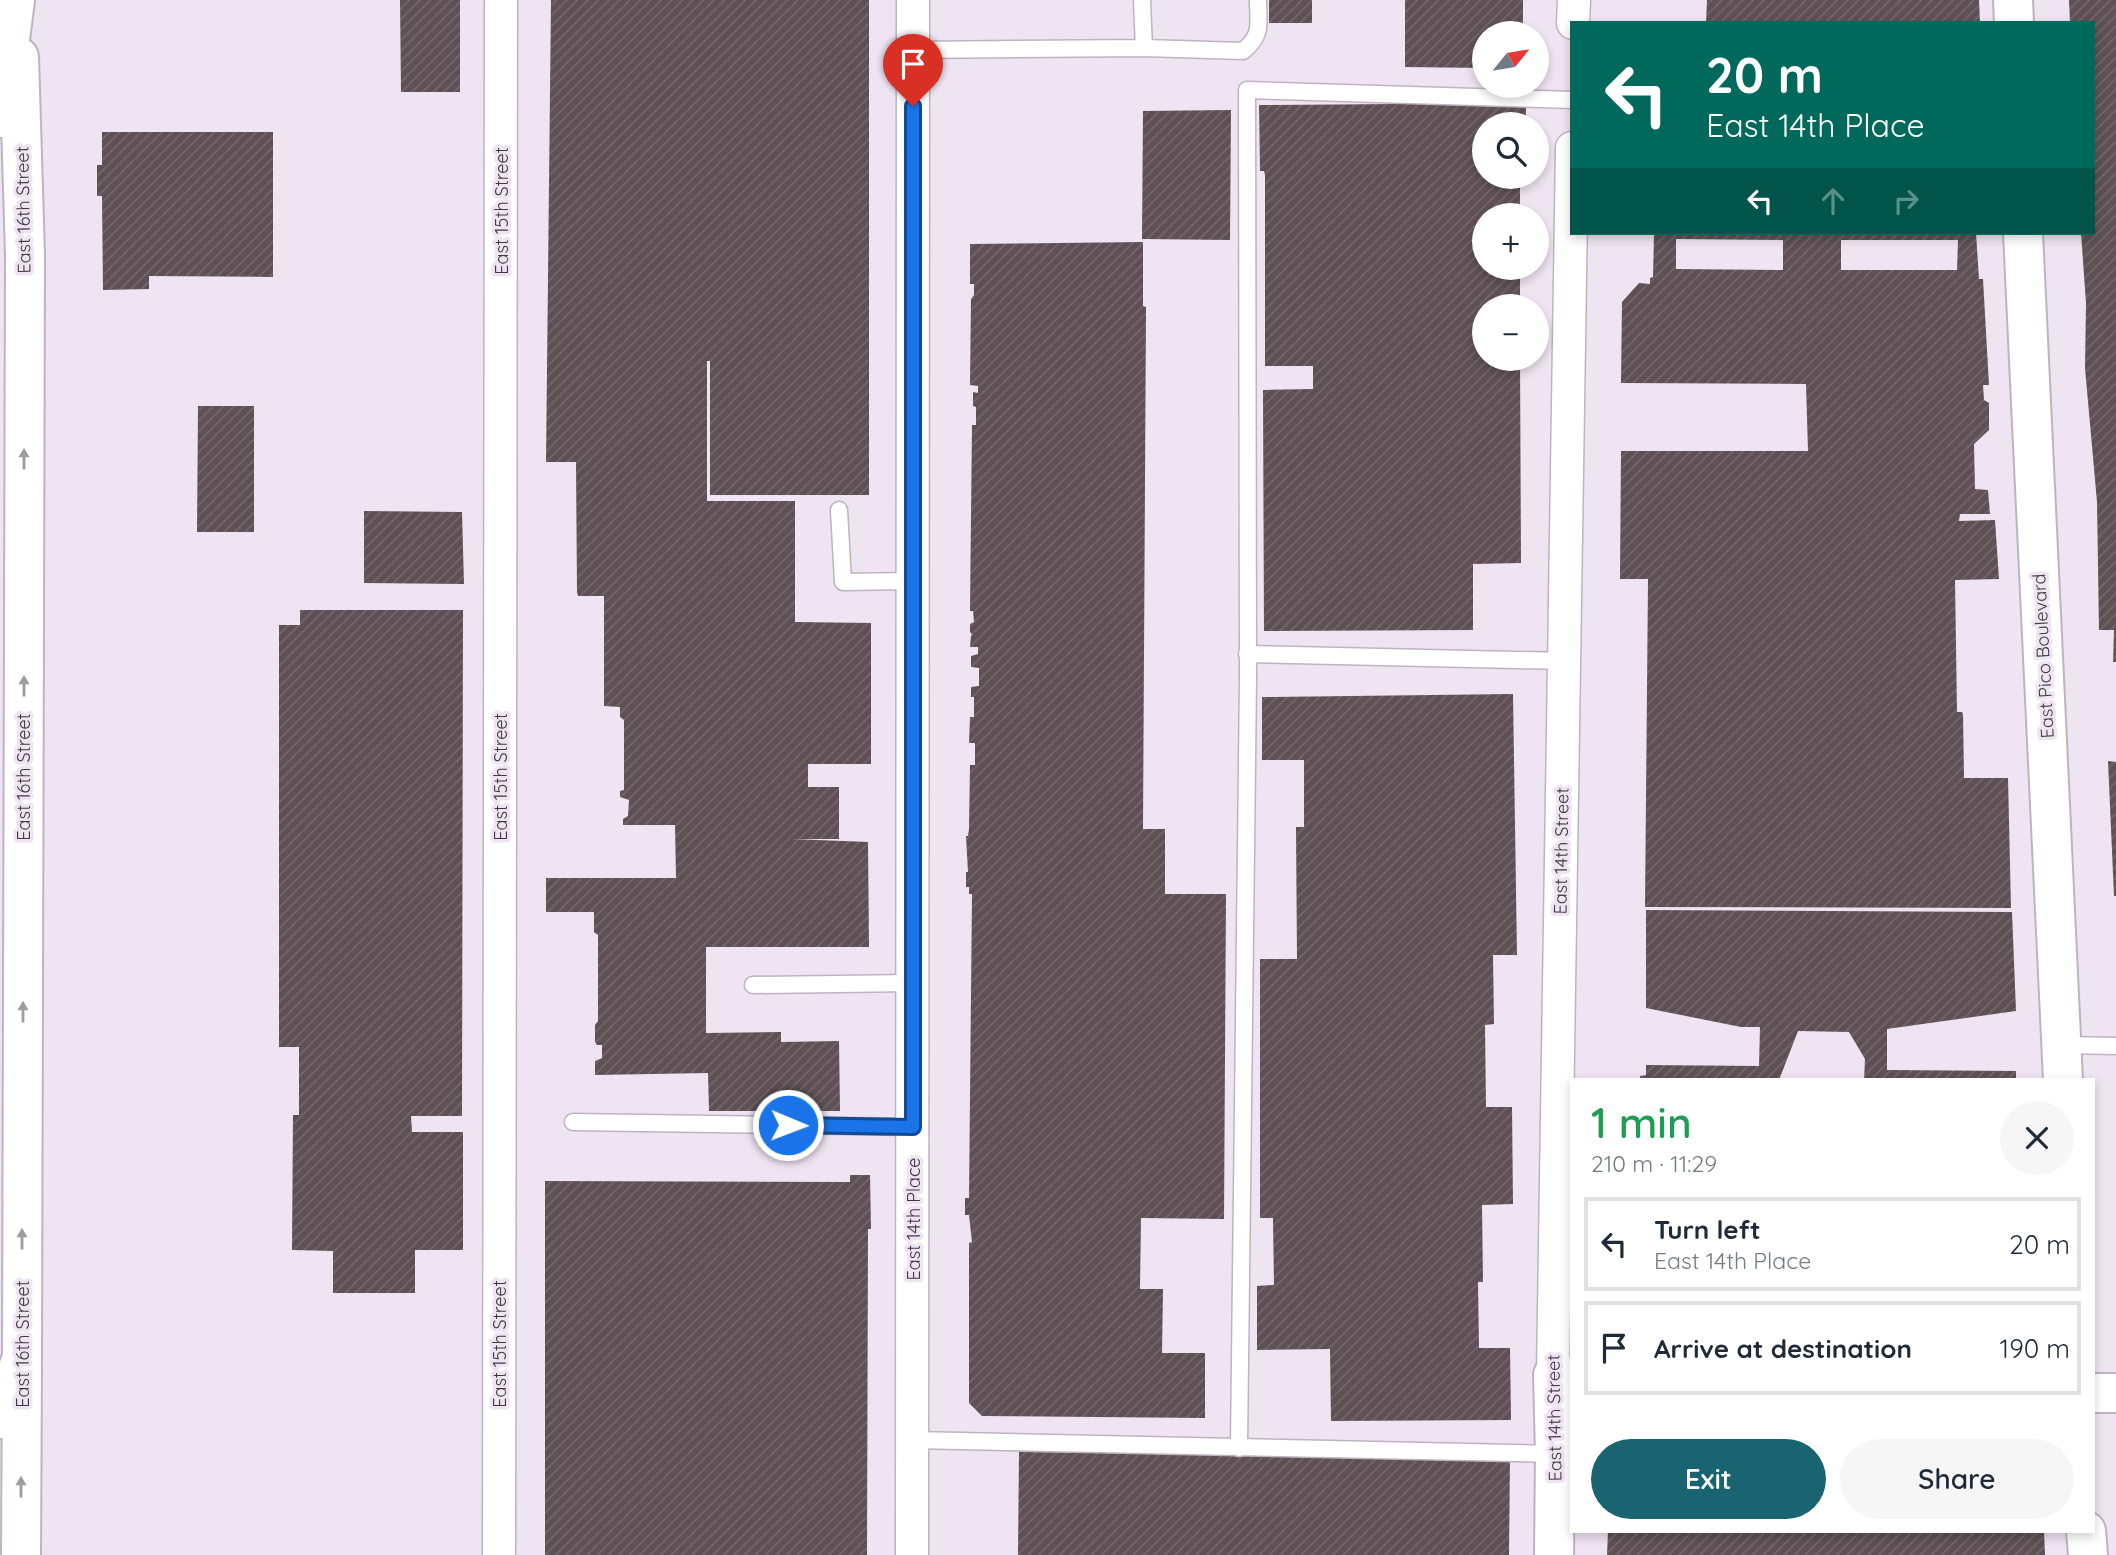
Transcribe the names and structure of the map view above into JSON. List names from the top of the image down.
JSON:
{
  "streets": {
    "main road": ["East 16th Street", "East Pico Boulevard", "East 14th Street"],
    "street": ["East 15th Street", "East 14th Place"]
  },
  "one_way": ["East 16th Street"],
  "north": "top right",
  "page": {
    "map_buttons": ["+", "−"],
    "turn": ["20 m", "East 14th Place"],
    "heading": ["1 min", "210 m · 11:29"],
    "list": [
      {
        "name": "Turn left",
        "note": "East 14th Place",
        "value": "20 m"
      },
      {
        "name": "Arrive at destination",
        "value": "190 m"
      }
    ],
    "buttons": ["Exit", "Share"]
  }
}
